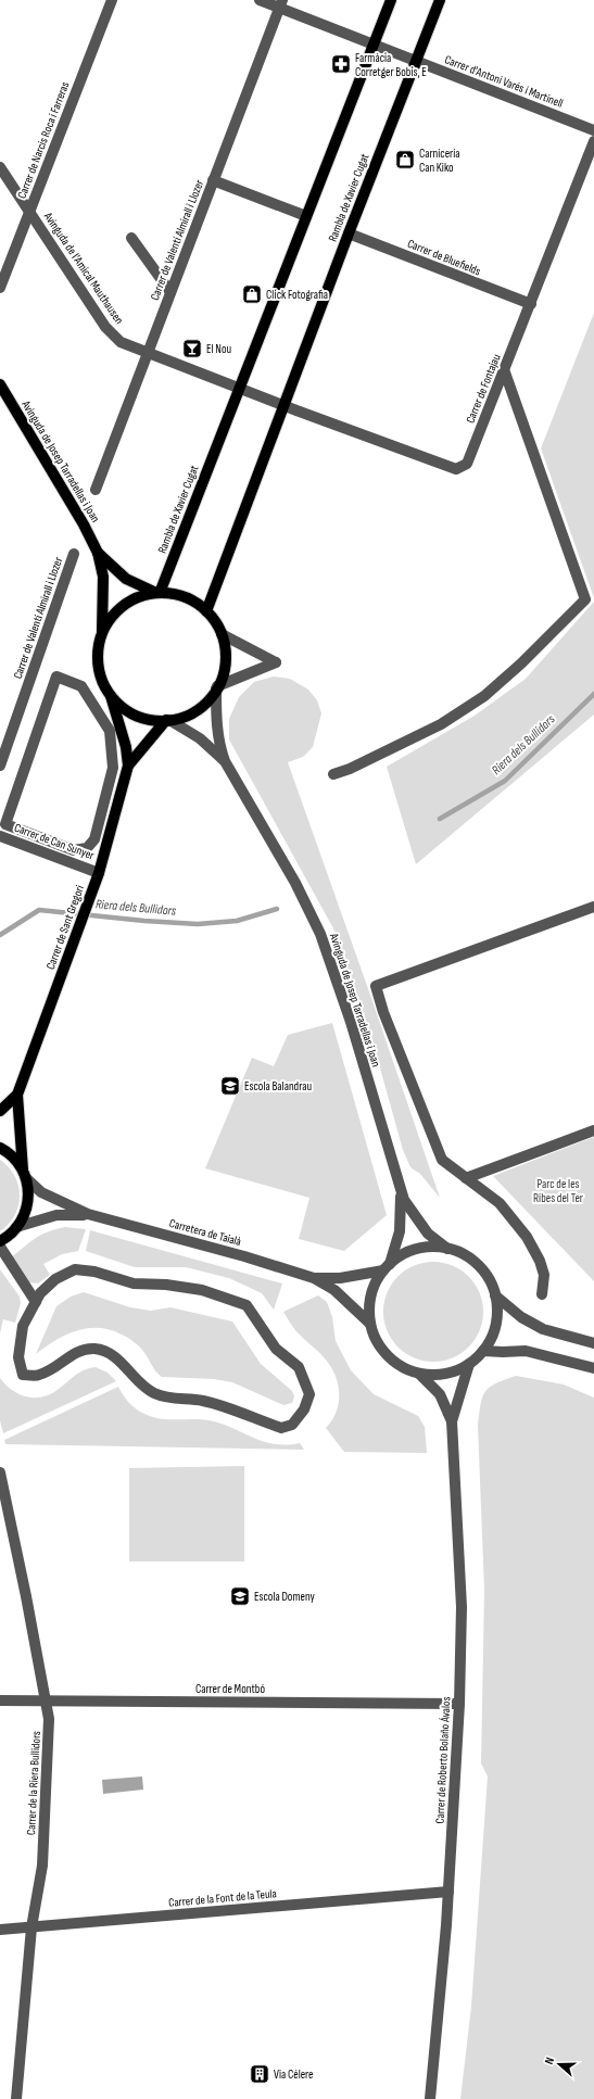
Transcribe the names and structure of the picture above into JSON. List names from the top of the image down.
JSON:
{
  "streets": {
    "main road": ["Rambla de Xavier Cugat", "Avinguda de Josep Tarradellas i Joan", "Carrer de Sant Gregori"],
    "street": [
      "Carrer d'Antoni Varés i Martinell",
      "Carrer de Narcís Roca i Farreras",
      "Carrer de Valentí Almirall i Llozer",
      "Carrer de Bluefields",
      "Avinguda de l'Amical Mauthausen",
      "Carrer de Fontajau",
      "Carrer de Can Sunyer",
      "Carretera de Taialà",
      "Carrer de Montbó",
      "Carrer de Roberto Bolaño Ávalos",
      "Carrer de la Riera Bullidors",
      "Carrer de la Font de la Teula"
    ]
  },
  "crossings": [
    ["Carrer d'Antoni Varés i Martinell", "Rambla de Xavier Cugat"],
    ["Carrer d'Antoni Varés i Martinell", "Carrer de Valentí Almirall i Llozer"],
    ["Carrer de Narcís Roca i Farreras", "Avinguda de l'Amical Mauthausen"],
    ["Rambla de Xavier Cugat", "Carrer de Bluefields"],
    ["Rambla de Xavier Cugat", "Avinguda de l'Amical Mauthausen"],
    ["Rambla de Xavier Cugat", "Carrer de Fontajau"],
    ["Rambla de Xavier Cugat", "Avinguda de Josep Tarradellas i Joan"],
    ["Rambla de Xavier Cugat", "Carrer de Sant Gregori"],
    ["Carrer de Valentí Almirall i Llozer", "Avinguda de l'Amical Mauthausen"],
    ["Carrer de Bluefields", "Carrer de Fontajau"],
    ["Avinguda de Josep Tarradellas i Joan", "Carrer de Sant Gregori"],
    ["Avinguda de Josep Tarradellas i Joan", "Carretera de Taialà"],
    ["Avinguda de Josep Tarradellas i Joan", "Carrer de Roberto Bolaño Ávalos"],
    ["Carrer de Can Sunyer", "Carrer de Sant Gregori"],
    ["Carrer de Sant Gregori", "Carretera de Taialà"],
    ["Carretera de Taialà", "Carrer de Roberto Bolaño Ávalos"],
    ["Carrer de Montbó", "Carrer de Roberto Bolaño Ávalos"],
    ["Carrer de Montbó", "Carrer de la Riera Bullidors"],
    ["Carrer de Roberto Bolaño Ávalos", "Carrer de la Font de la Teula"],
    ["Carrer de la Riera Bullidors", "Carrer de la Font de la Teula"]
  ],
  "water": ["Riera dels Bullidors"],
  "parks": ["Parc de les Ribes del Ter"],
  "places": {
    "pharmacy": ["Farmàcia Corretger Bobis, E"],
    "shop": ["Carniceria Can Kiko", "Click Fotografia"],
    "bar": ["El Nou"],
    "school or university": ["Escola Balandrau", "Escola Domeny"],
    "building": ["Via Célere"]
  },
  "north": "left"
}
